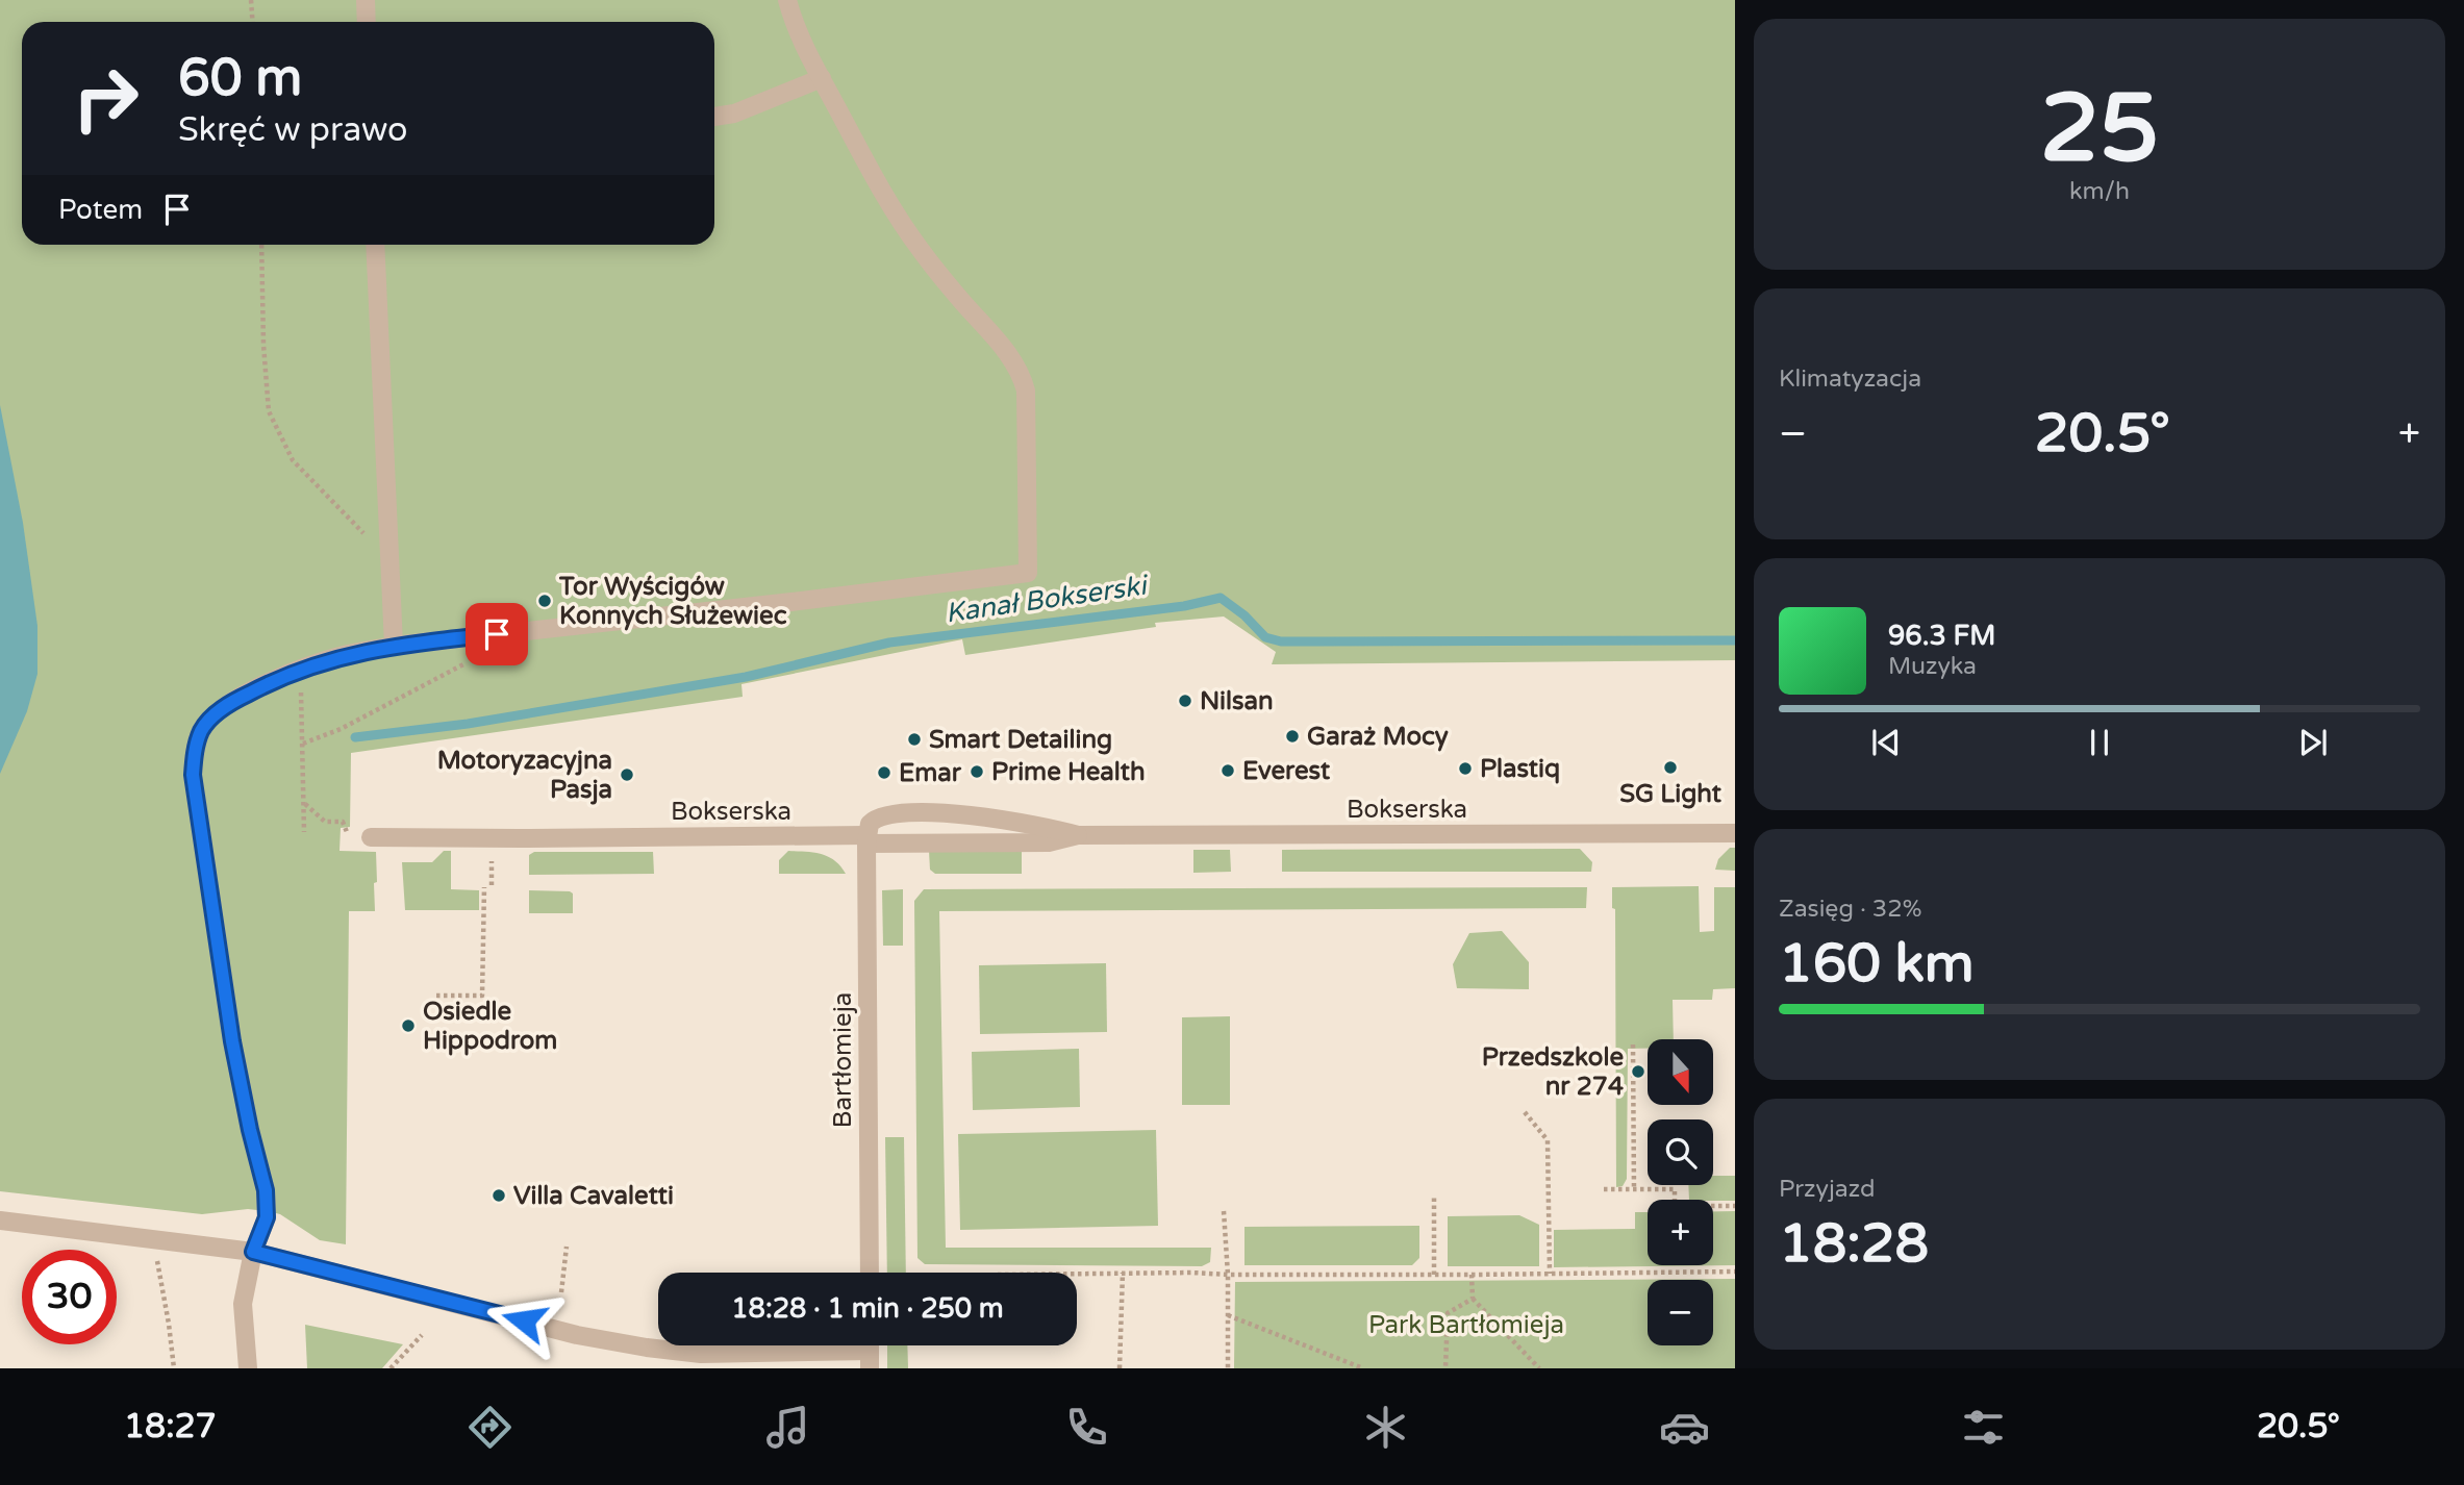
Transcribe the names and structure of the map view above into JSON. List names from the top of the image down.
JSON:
{
  "streets": {
    "street": ["Bokserska", "Bartłomieja"]
  },
  "crossings": [
    ["Bokserska", "Bartłomieja"]
  ],
  "water": ["Kanał Bokserski"],
  "parks": ["Park Bartłomieja"],
  "places": [
    "Tor Wyścigów Konnych Służewiec",
    "Nilsan",
    "Garaż Mocy",
    "Smart Detailing",
    "SG Light",
    "Plastiq",
    "Everest",
    "Prime Health",
    "Emar",
    "Motoryzacyjna Pasja",
    "Osiedle Hippodrom",
    "Przedszkole nr 274",
    "Villa Cavaletti"
  ],
  "north": "bottom",
  "page": {
    "tile": [
      ["25", "km/h"],
      "Klimatyzacja",
      ["Zasięg · 32%", "160 km"],
      ["Przyjazd", "18:28"]
    ],
    "turn": ["60 m", "Skręć w prawo"],
    "then": "Potem",
    "heat": ["−", "20.5°", "+"],
    "song": ["96.3 FM", "Muzyka"],
    "map_buttons": ["+", "−"],
    "limit": "30",
    "trip": "18:28 · 1 min · 250 m",
    "tabs": ["18:27", "20.5°"]
  }
}
